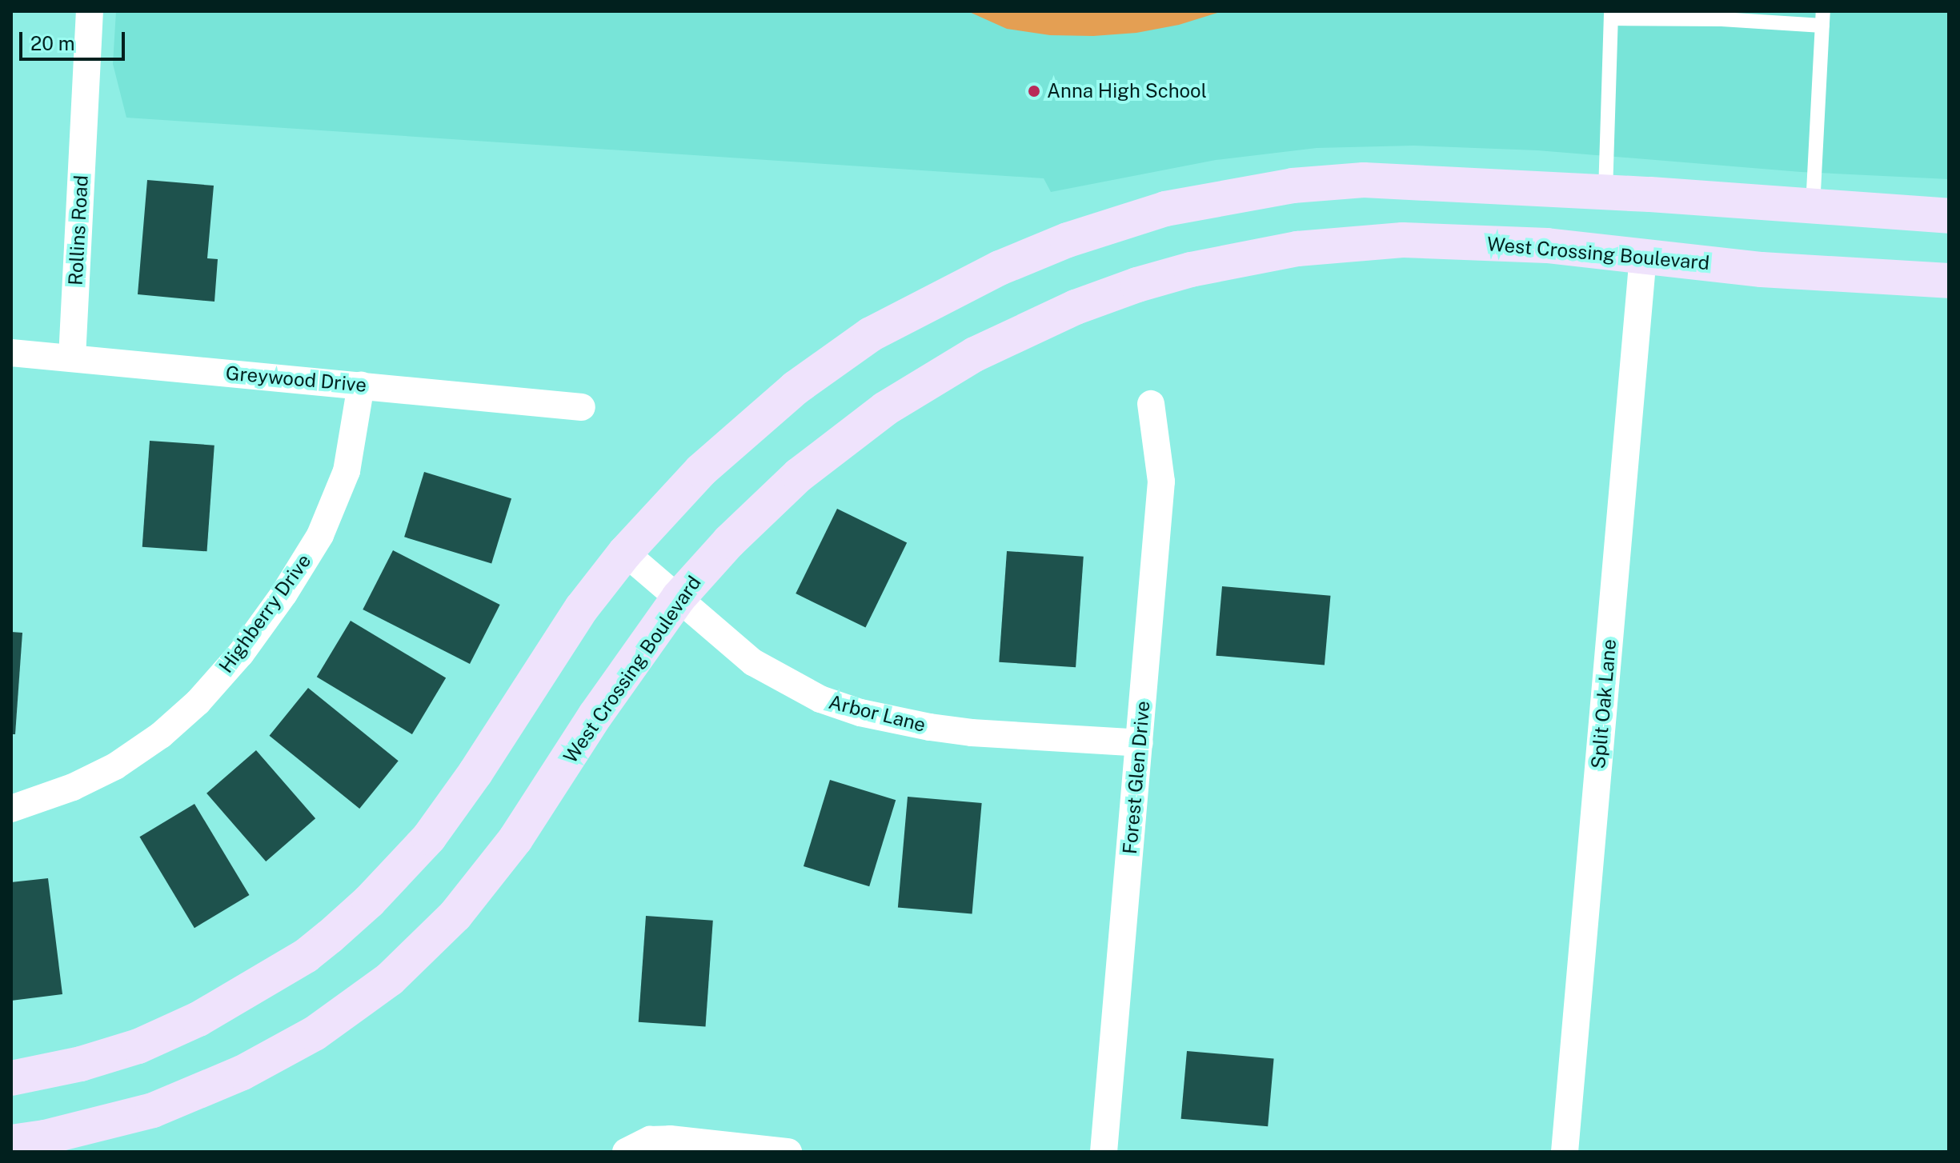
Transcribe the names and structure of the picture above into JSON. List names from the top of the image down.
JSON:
{
  "streets": {
    "street": [
      "Rollins Road",
      "West Crossing Boulevard",
      "Greywood Drive",
      "Highberry Drive",
      "Split Oak Lane",
      "Arbor Lane",
      "Forest Glen Drive"
    ]
  },
  "crossings": [
    ["Rollins Road", "Greywood Drive"],
    ["West Crossing Boulevard", "Split Oak Lane"],
    ["West Crossing Boulevard", "Arbor Lane"],
    ["Greywood Drive", "Highberry Drive"],
    ["Arbor Lane", "Forest Glen Drive"]
  ],
  "places": ["Anna High School"],
  "scale_bar": "20 m"
}
